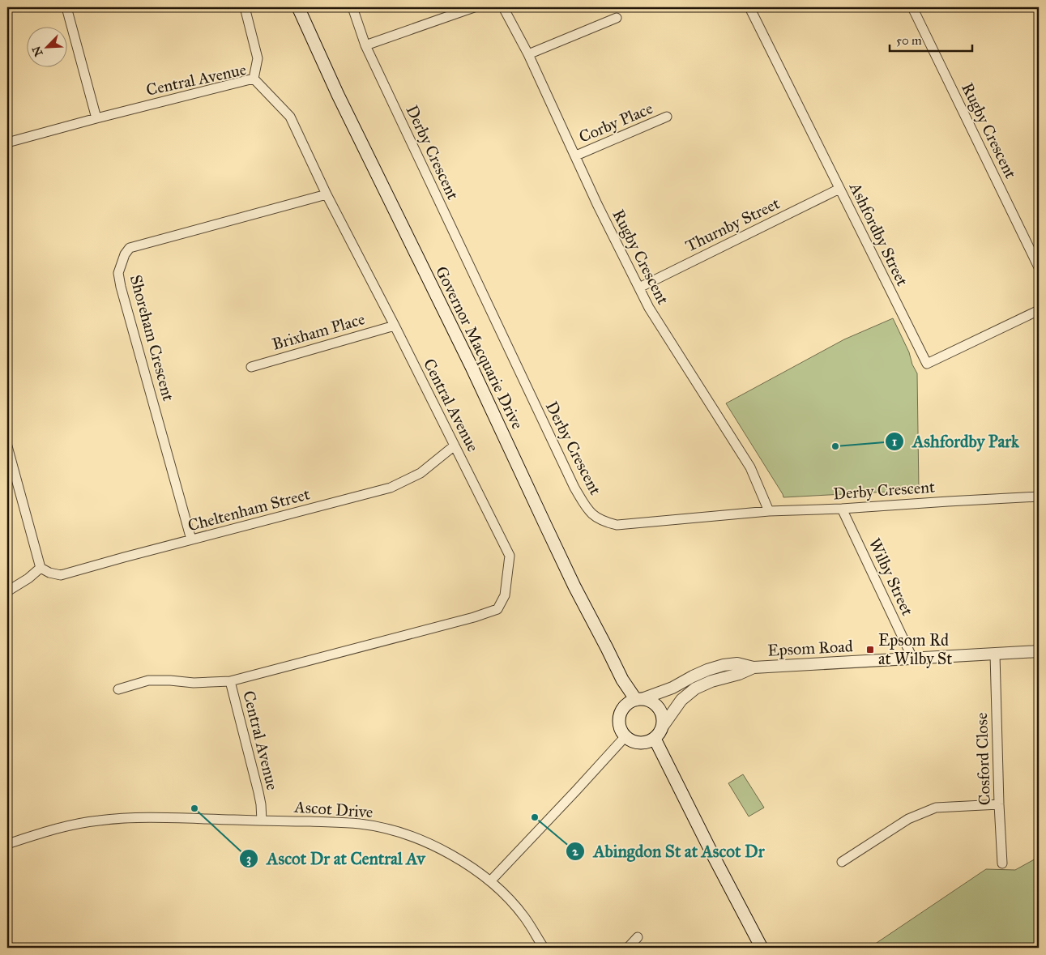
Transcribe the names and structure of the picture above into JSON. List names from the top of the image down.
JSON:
{
  "streets": {
    "main road": ["Governor Macquarie Drive"],
    "street": [
      "Central Avenue",
      "Corby Place",
      "Rugby Crescent",
      "Derby Crescent",
      "Thurnby Street",
      "Ashfordby Street",
      "Brixham Place",
      "Shoreham Crescent",
      "Cheltenham Street",
      "Wilby Street",
      "Epsom Road",
      "Cosford Close",
      "Ascot Drive"
    ]
  },
  "crossings": [
    ["Central Avenue", "Brixham Place"],
    ["Central Avenue", "Shoreham Crescent"],
    ["Central Avenue", "Cheltenham Street"],
    ["Central Avenue", "Ascot Drive"],
    ["Corby Place", "Rugby Crescent"],
    ["Rugby Crescent", "Derby Crescent"],
    ["Rugby Crescent", "Thurnby Street"],
    ["Derby Crescent", "Wilby Street"],
    ["Thurnby Street", "Ashfordby Street"],
    ["Shoreham Crescent", "Cheltenham Street"],
    ["Governor Macquarie Drive", "Epsom Road"],
    ["Wilby Street", "Epsom Road"],
    ["Epsom Road", "Cosford Close"]
  ],
  "places": {
    "other": ["Ashfordby Park", "Ascot Dr at Central Av", "Abingdon St at Ascot Dr"],
    "transit": ["Epsom Rd at Wilby St"]
  },
  "scale_bar": "50 m",
  "north": "bottom left"
}
